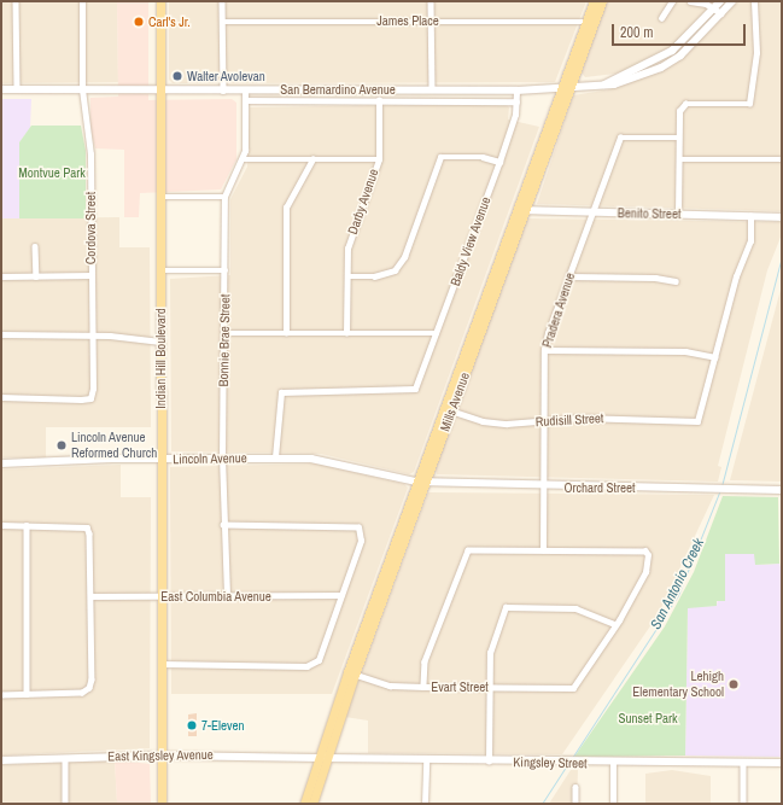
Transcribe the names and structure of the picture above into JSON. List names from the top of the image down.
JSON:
{
  "streets": {
    "main road": [
      "San Bernardino Avenue",
      "Indian Hill Boulevard",
      "Mills Avenue",
      "Kingsley Street"
    ],
    "street": [
      "James Place",
      "Darby Avenue",
      "Benito Street",
      "Cordova Street",
      "Baldy View Avenue",
      "Pradera Avenue",
      "Bonnie Brae Street",
      "Rudisill Street",
      "Lincoln Avenue",
      "Orchard Street",
      "East Columbia Avenue",
      "Evart Street",
      "East Kingsley Avenue"
    ]
  },
  "crossings": [
    ["James Place", "Mills Avenue"],
    ["San Bernardino Avenue", "Cordova Street"],
    ["San Bernardino Avenue", "Baldy View Avenue"],
    ["San Bernardino Avenue", "Bonnie Brae Street"],
    ["San Bernardino Avenue", "Indian Hill Boulevard"],
    ["San Bernardino Avenue", "Mills Avenue"],
    ["Benito Street", "Pradera Avenue"],
    ["Benito Street", "Mills Avenue"],
    ["Baldy View Avenue", "Lincoln Avenue"],
    ["Pradera Avenue", "Rudisill Street"],
    ["Pradera Avenue", "Orchard Street"],
    ["Bonnie Brae Street", "Lincoln Avenue"],
    ["Bonnie Brae Street", "East Columbia Avenue"],
    ["Indian Hill Boulevard", "Lincoln Avenue"],
    ["Indian Hill Boulevard", "East Columbia Avenue"],
    ["Indian Hill Boulevard", "East Kingsley Avenue"],
    ["Mills Avenue", "Rudisill Street"],
    ["Mills Avenue", "Lincoln Avenue"],
    ["Mills Avenue", "Orchard Street"],
    ["Mills Avenue", "Evart Street"],
    ["Mills Avenue", "East Kingsley Avenue"],
    ["Mills Avenue", "Kingsley Street"],
    ["Lincoln Avenue", "Orchard Street"],
    ["East Kingsley Avenue", "Kingsley Street"]
  ],
  "water": ["San Antonio Creek"],
  "parks": ["Montvue Park", "Sunset Park"],
  "places": [
    "Carl's Jr.",
    "Walter Avolevan",
    "Lincoln Avenue Reformed Church",
    "Lehigh Elementary School",
    "7-Eleven"
  ],
  "scale_bar": "200 m"
}
